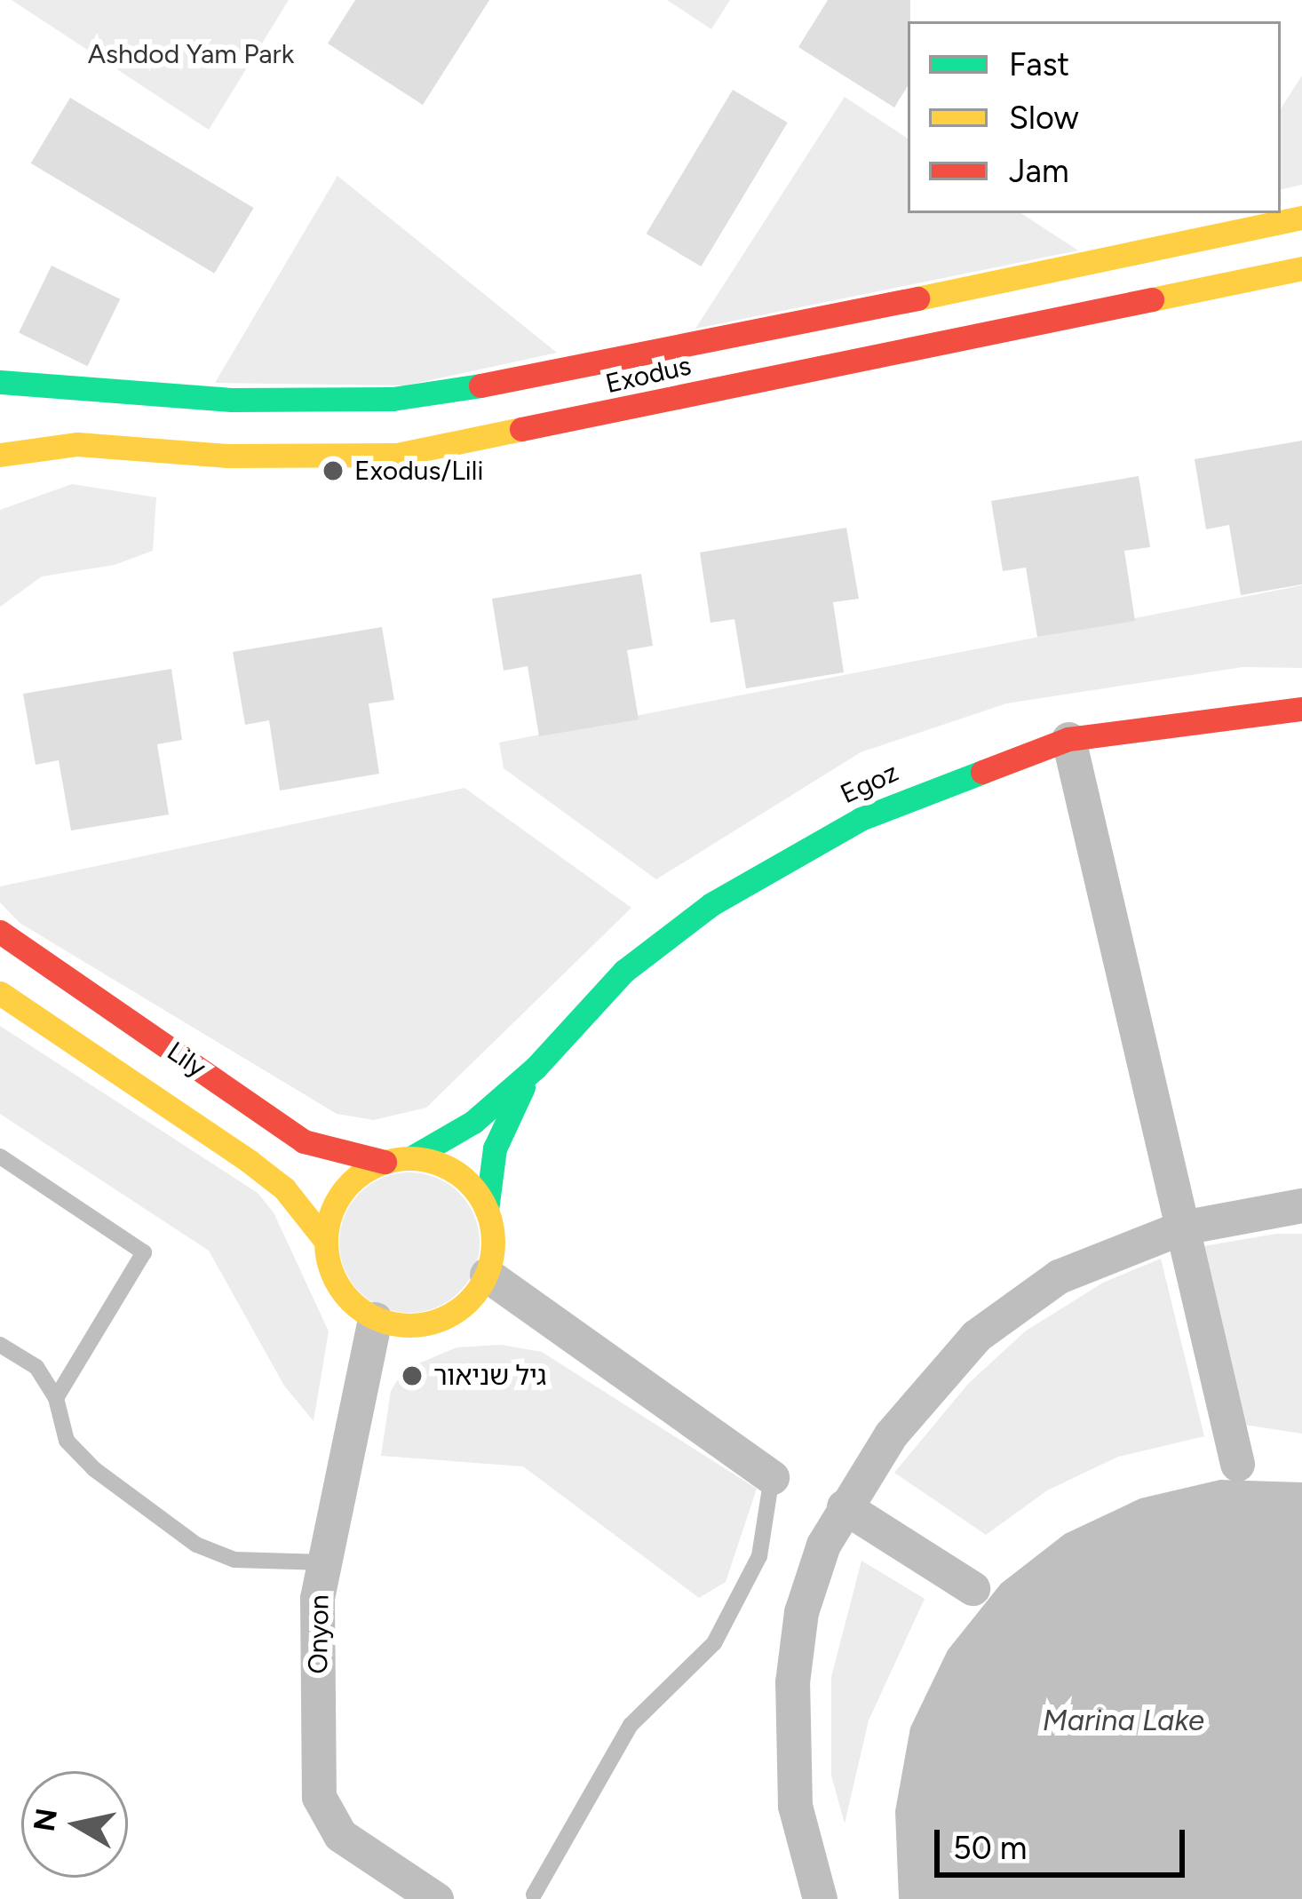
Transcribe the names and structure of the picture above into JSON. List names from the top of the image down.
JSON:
{
  "streets": {
    "street": [
      "Exodus",
      "Egoz",
      "Lily",
      "Onyon"
    ]
  },
  "crossings": [
    ["Egoz", "Lily"],
    ["Egoz", "Onyon"],
    ["Lily", "Onyon"]
  ],
  "water": ["Marina Lake"],
  "parks": ["Ashdod Yam Park"],
  "places": ["Exodus/Lili", "גיל שניאור"],
  "legend": ["Fast", "Slow", "Jam"],
  "scale_bar": "50 m",
  "north": "left"
}
